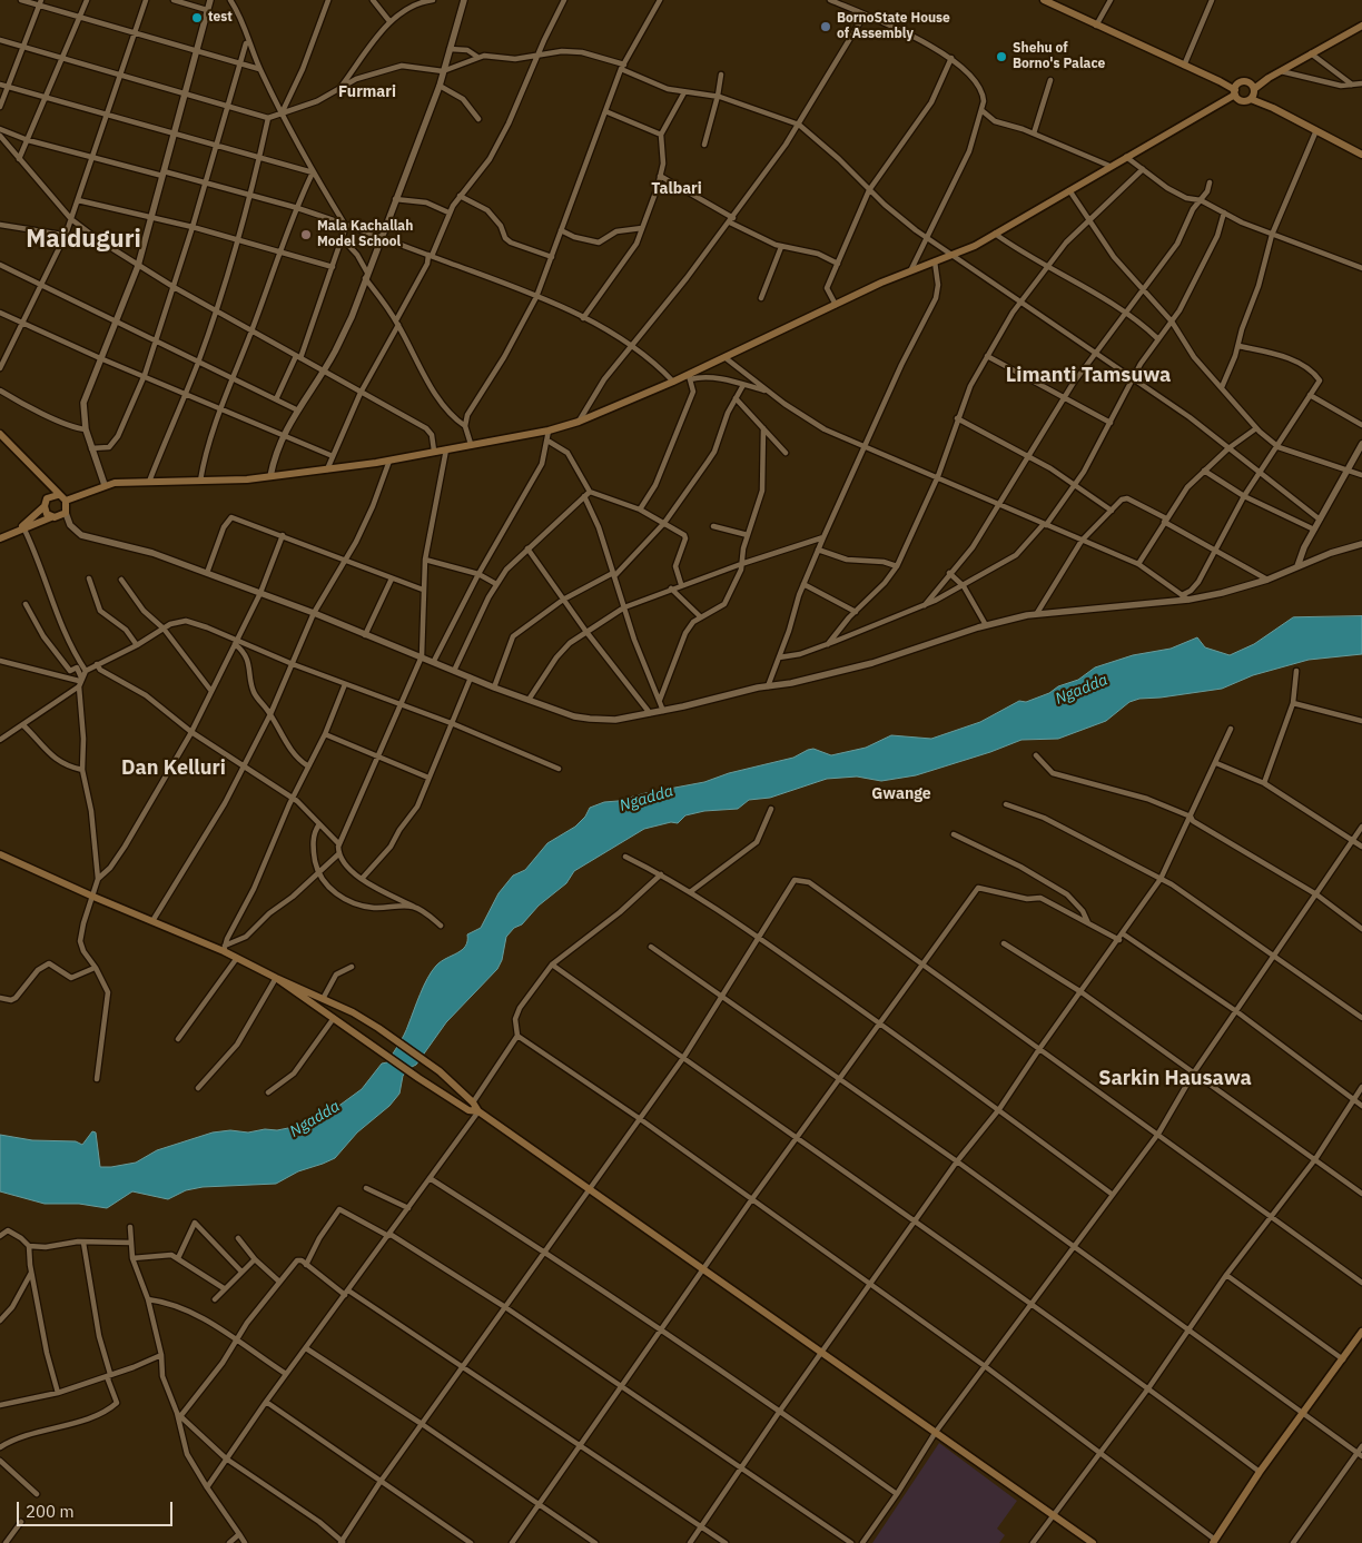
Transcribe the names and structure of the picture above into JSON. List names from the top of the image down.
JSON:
{
  "districts": [
    "Furmari",
    "Talbari",
    "Maiduguri",
    "Limanti Tamsuwa",
    "Dan Kelluri",
    "Gwange",
    "Sarkin Hausawa"
  ],
  "water": ["Ngadda"],
  "places": [
    "test",
    "BornoState House of Assembly",
    "Shehu of Borno's Palace",
    "Mala Kachallah Model School"
  ],
  "scale_bar": "200 m"
}
